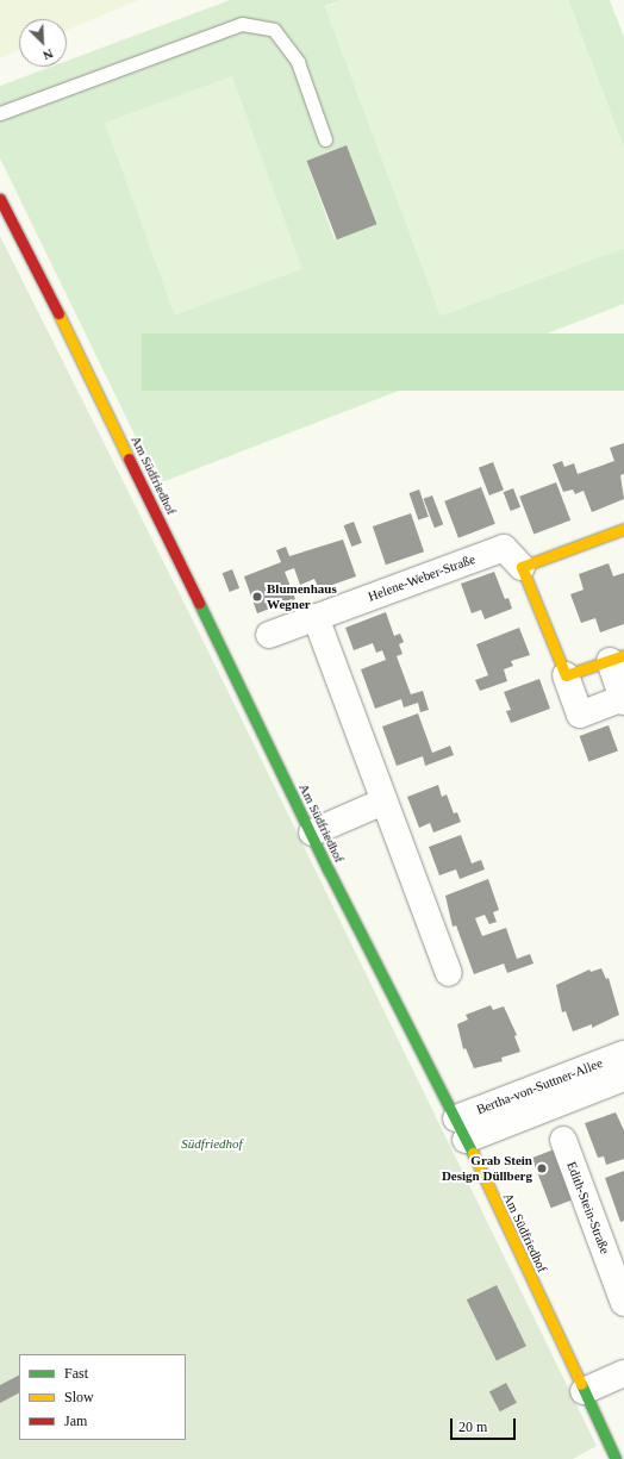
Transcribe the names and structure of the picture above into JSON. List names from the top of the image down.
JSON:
{
  "streets": {
    "street": [
      "Am Südfriedhof",
      "Helene-Weber-Straße",
      "Bertha-von-Suttner-Allee",
      "Edith-Stein-Straße"
    ]
  },
  "crossings": [
    ["Am Südfriedhof", "Bertha-von-Suttner-Allee"]
  ],
  "parks": ["Südfriedhof"],
  "places": ["Blumenhaus Wegner", "Grab Stein Design Düllberg"],
  "legend": ["Fast", "Slow", "Jam"],
  "scale_bar": "20 m",
  "north": "bottom right"
}
